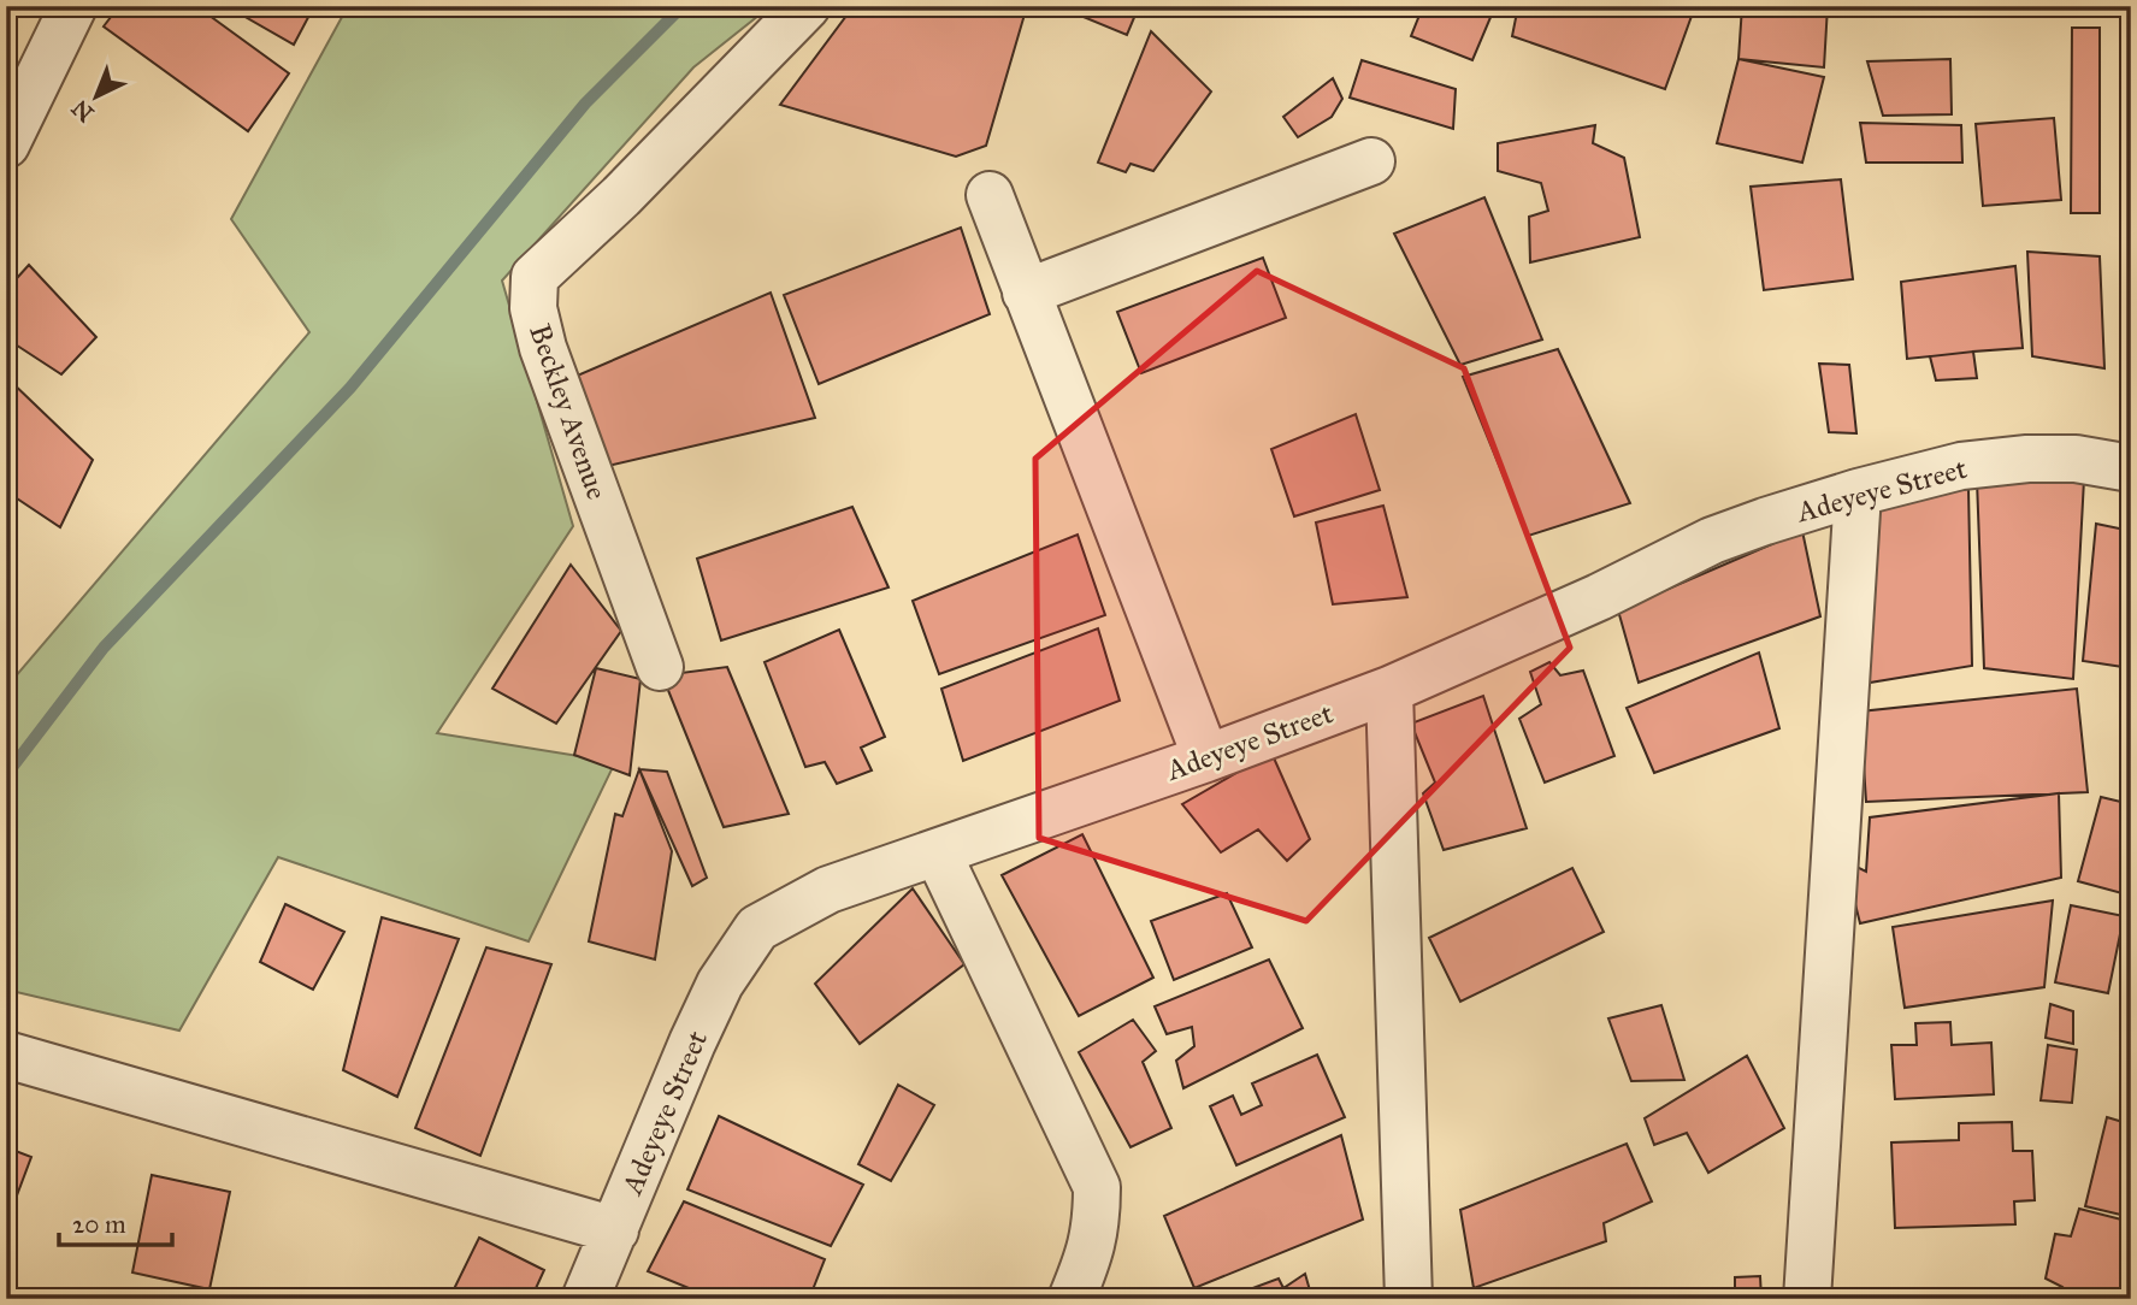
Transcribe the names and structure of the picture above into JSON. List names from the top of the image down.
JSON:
{
  "streets": {
    "street": ["Beckley Avenue", "Adeyeye Street"]
  },
  "scale_bar": "20 m",
  "north": "bottom left"
}
